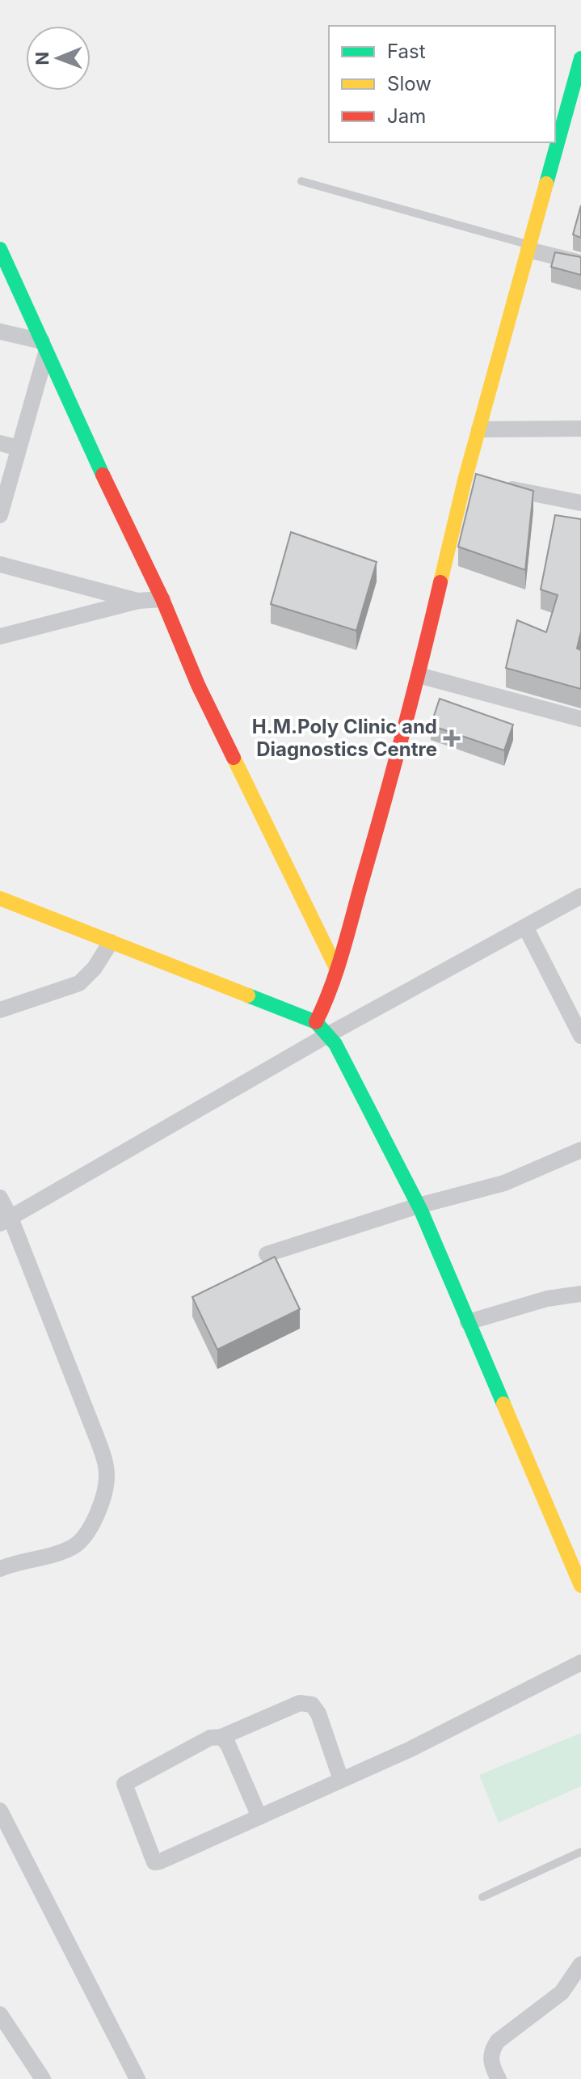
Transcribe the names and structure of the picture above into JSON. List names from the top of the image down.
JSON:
{
  "places": {
    "health": ["H.M.Poly Clinic and Diagnostics Centre"]
  },
  "legend": ["Fast", "Slow", "Jam"],
  "north": "left"
}
